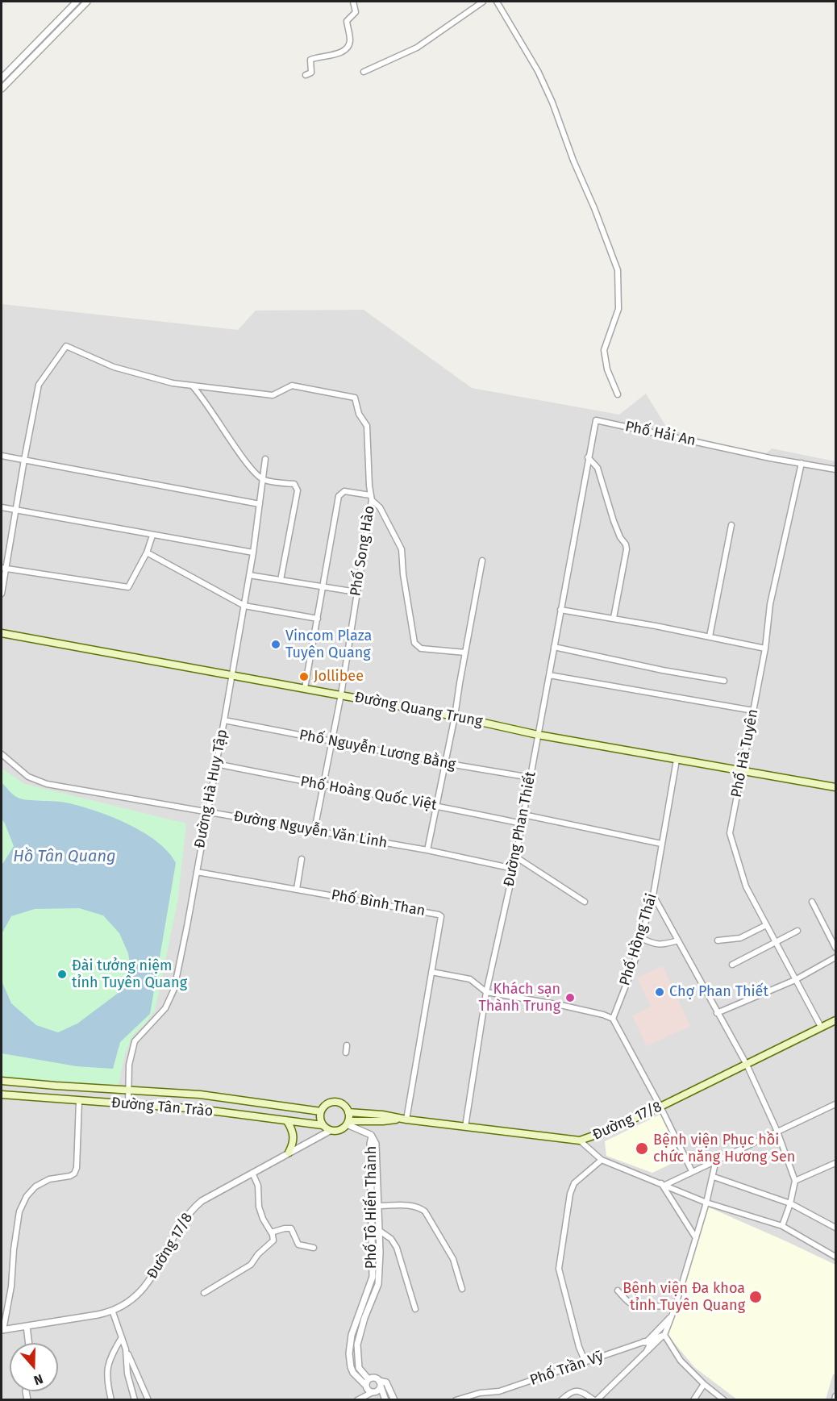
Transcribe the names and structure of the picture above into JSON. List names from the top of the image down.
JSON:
{
  "streets": {
    "main road": ["Đường Quang Trung", "Đường Tân Trào", "Đường 17/8"],
    "street": [
      "Phố Hải An",
      "Phố Song Hào",
      "Phố Nguyễn Lương Bằng",
      "Phố Hà Tuyên",
      "Đường Hà Huy Tập",
      "Phố Hoàng Quốc Việt",
      "Đường Phan Thiết",
      "Đường Nguyễn Văn Linh",
      "Phố Bình Than",
      "Phố Hồng Thái",
      "Phố Tô Hiến Thành",
      "Phố Trần Vỹ"
    ]
  },
  "crossings": [
    ["Phố Hải An", "Phố Hà Tuyên"],
    ["Phố Hải An", "Đường Phan Thiết"],
    ["Phố Song Hào", "Đường Quang Trung"],
    ["Phố Song Hào", "Phố Nguyễn Lương Bằng"],
    ["Phố Song Hào", "Phố Hoàng Quốc Việt"],
    ["Phố Song Hào", "Đường Nguyễn Văn Linh"],
    ["Đường Quang Trung", "Phố Hà Tuyên"],
    ["Đường Quang Trung", "Đường Hà Huy Tập"],
    ["Đường Quang Trung", "Đường Phan Thiết"],
    ["Đường Quang Trung", "Phố Hồng Thái"],
    ["Phố Nguyễn Lương Bằng", "Đường Hà Huy Tập"],
    ["Phố Nguyễn Lương Bằng", "Đường Phan Thiết"],
    ["Phố Hà Tuyên", "Đường 17/8"],
    ["Đường Hà Huy Tập", "Phố Hoàng Quốc Việt"],
    ["Đường Hà Huy Tập", "Đường Nguyễn Văn Linh"],
    ["Đường Hà Huy Tập", "Phố Bình Than"],
    ["Đường Hà Huy Tập", "Đường Tân Trào"],
    ["Phố Hoàng Quốc Việt", "Đường Phan Thiết"],
    ["Đường Phan Thiết", "Đường Nguyễn Văn Linh"],
    ["Đường Phan Thiết", "Đường 17/8"],
    ["Phố Bình Than", "Đường 17/8"],
    ["Đường Tân Trào", "Đường 17/8"],
    ["Đường Tân Trào", "Phố Tô Hiến Thành"],
    ["Đường 17/8", "Phố Tô Hiến Thành"]
  ],
  "water": ["Hồ Tân Quang"],
  "places": [
    "Vincom Plaza Tuyên Quang",
    "Jollibee",
    "Đài tưởng niệm tỉnh Tuyên Quang",
    "Chợ Phan Thiết",
    "Khách sạn Thành Trung",
    "Bệnh viện Phục hồi chức năng Hương Sen",
    "Bệnh viện Đa khoa tỉnh Tuyên Quang"
  ],
  "north": "bottom"
}
